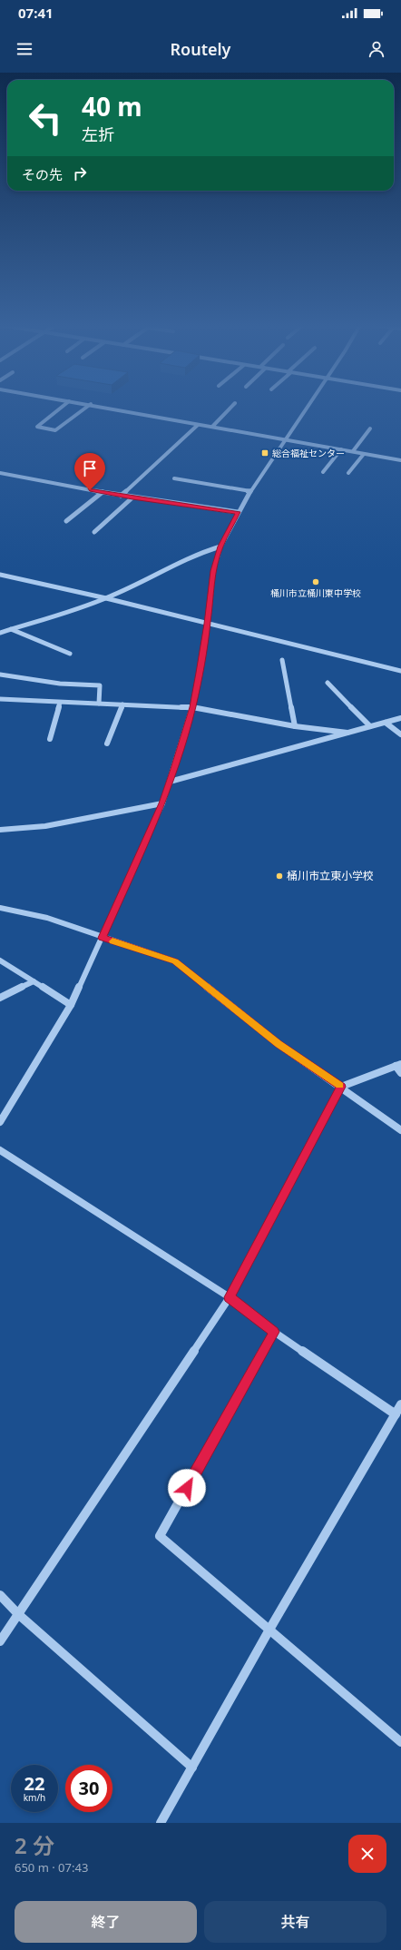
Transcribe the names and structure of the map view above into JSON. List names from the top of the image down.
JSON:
{
  "places": {
    "transit": ["総合福祉センター"],
    "other": ["桶川市立桶川東中学校", "桶川市立東小学校"]
  },
  "page": {
    "status": "07:41",
    "header": "Routely",
    "turn": ["40 m", "左折"],
    "then": "その先",
    "speed": "22 km/h",
    "limit": "30",
    "heading": ["2 分", "650 m · 07:43"],
    "buttons": ["終了", "共有"]
  }
}
